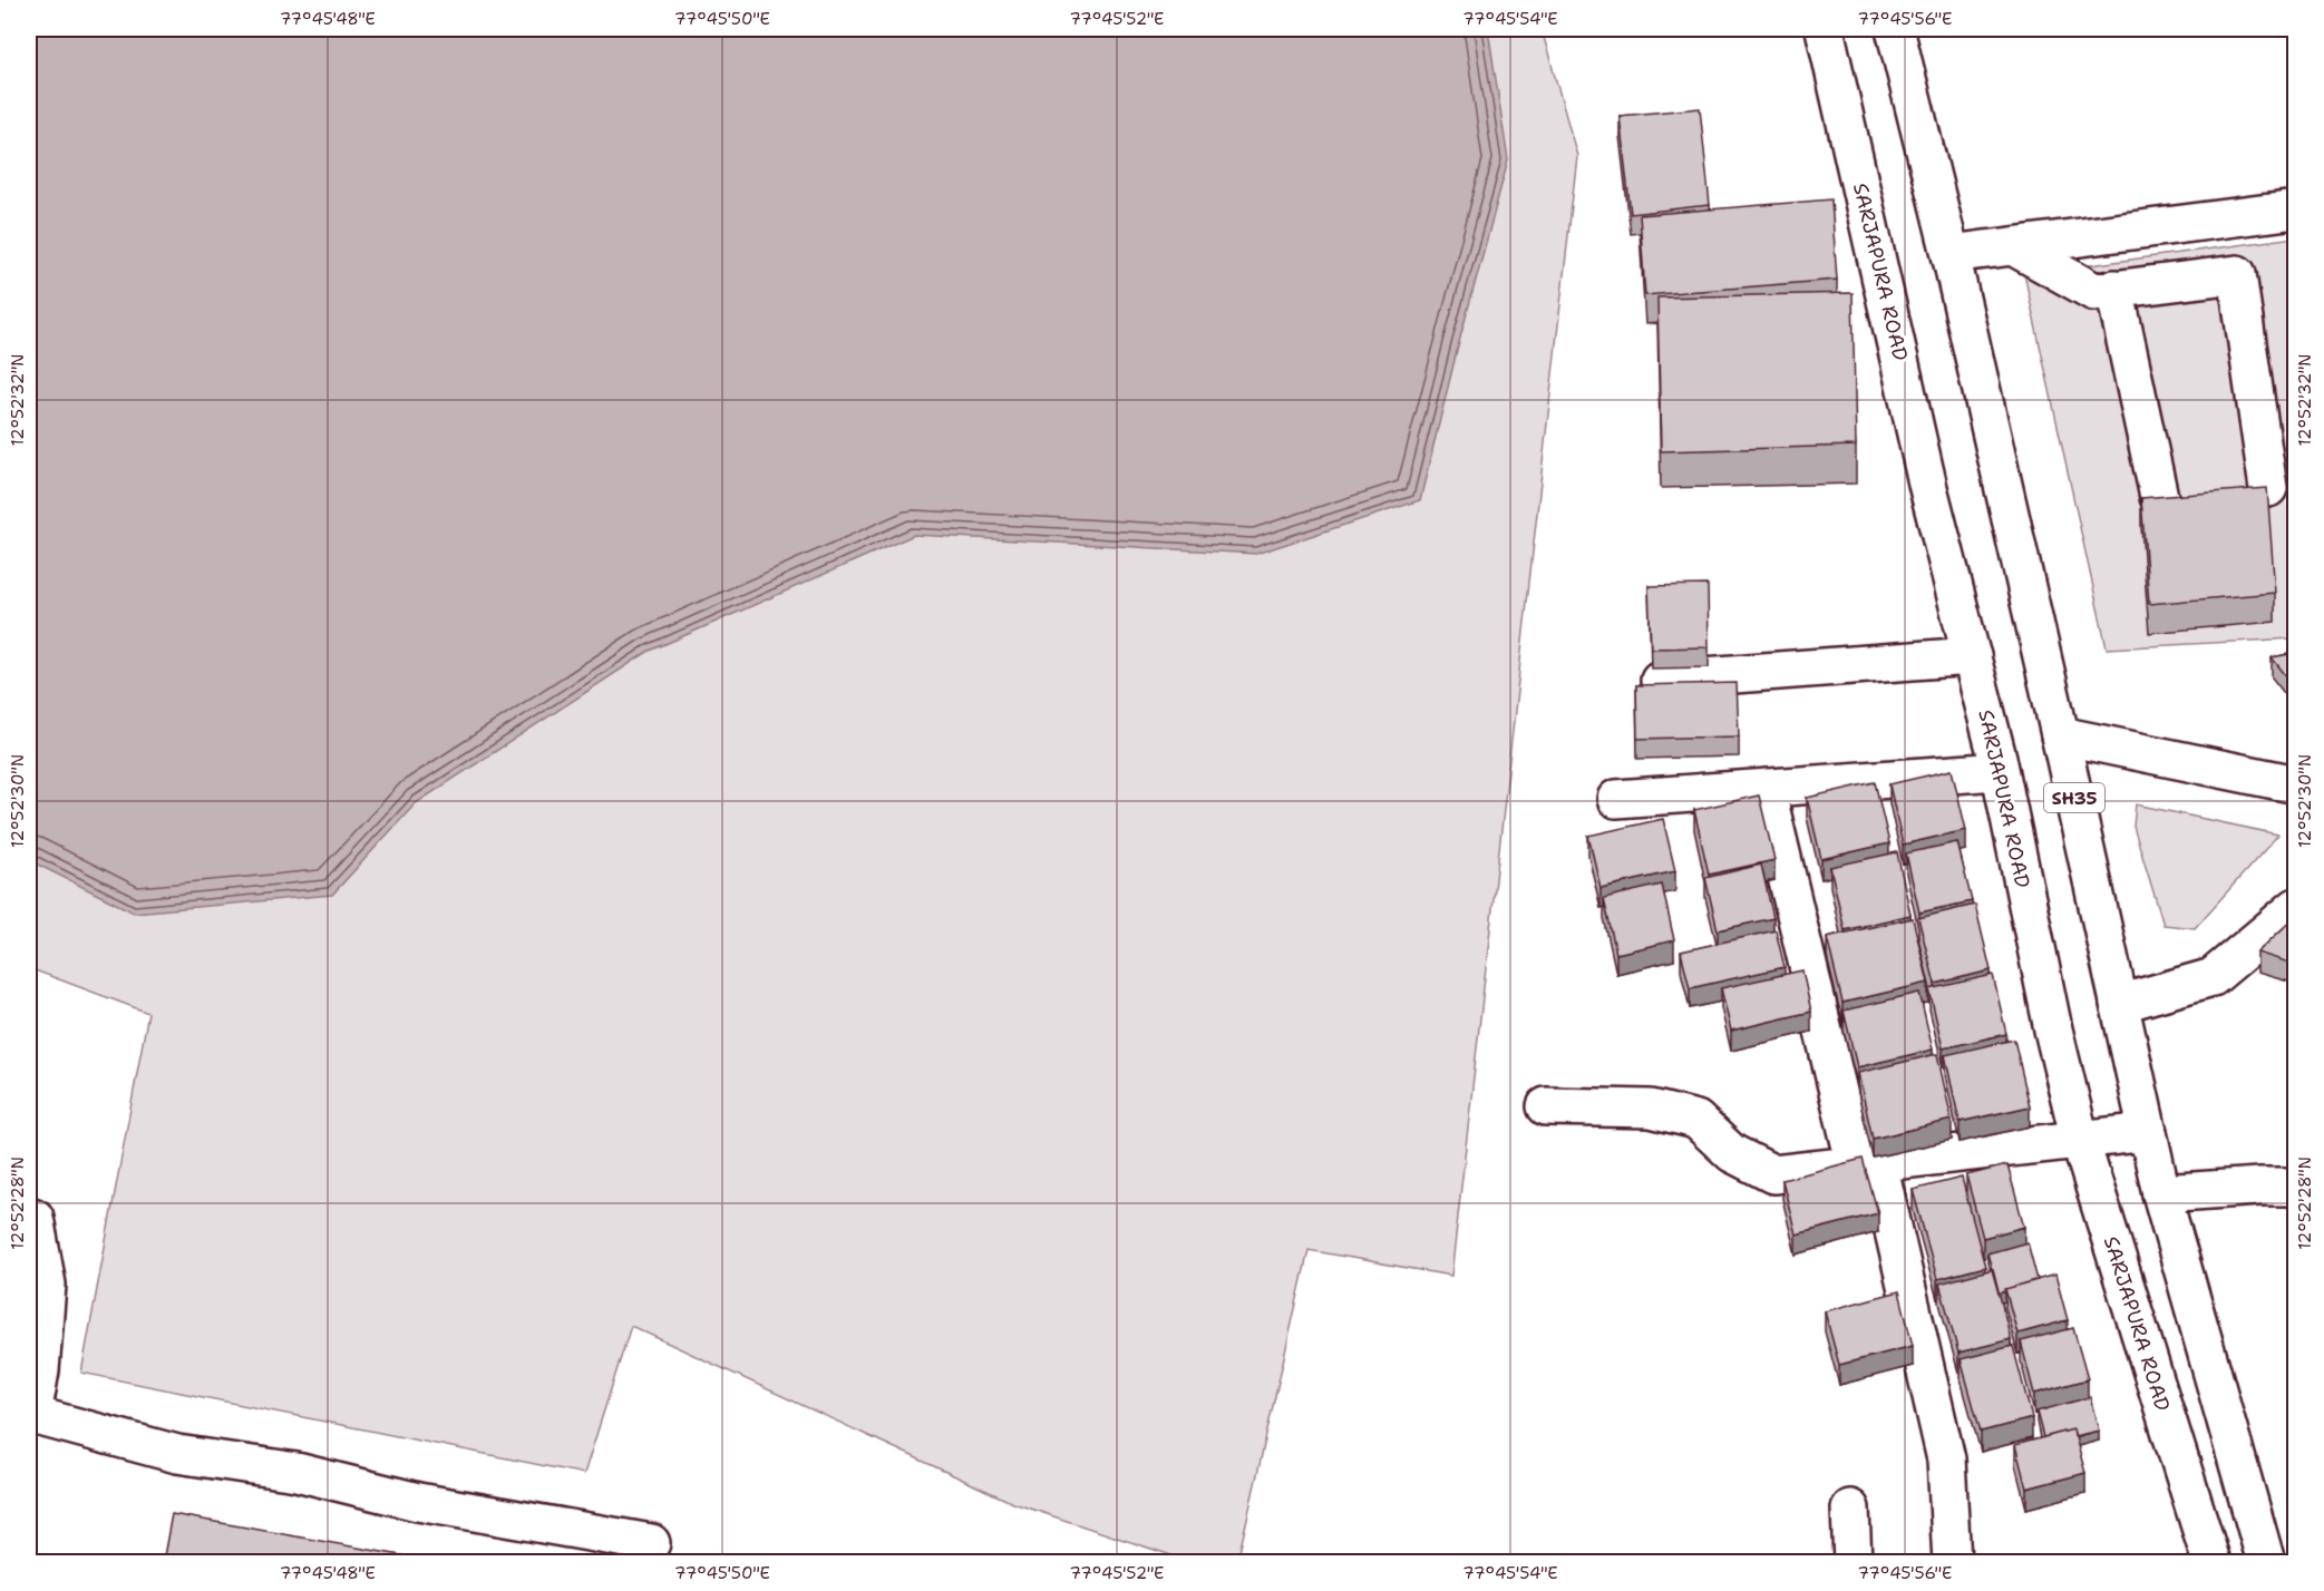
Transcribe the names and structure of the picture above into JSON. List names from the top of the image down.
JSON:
{
  "streets": {
    "main road": ["SARJAPURA ROAD", "SH35"]
  },
  "coordinates": [
    "77°45'48\"E",
    "77°45'50\"E",
    "77°45'52\"E",
    "77°45'54\"E",
    "77°45'56\"E",
    "12°52'32\"N",
    "12°52'30\"N",
    "12°52'28\"N"
  ]
}
